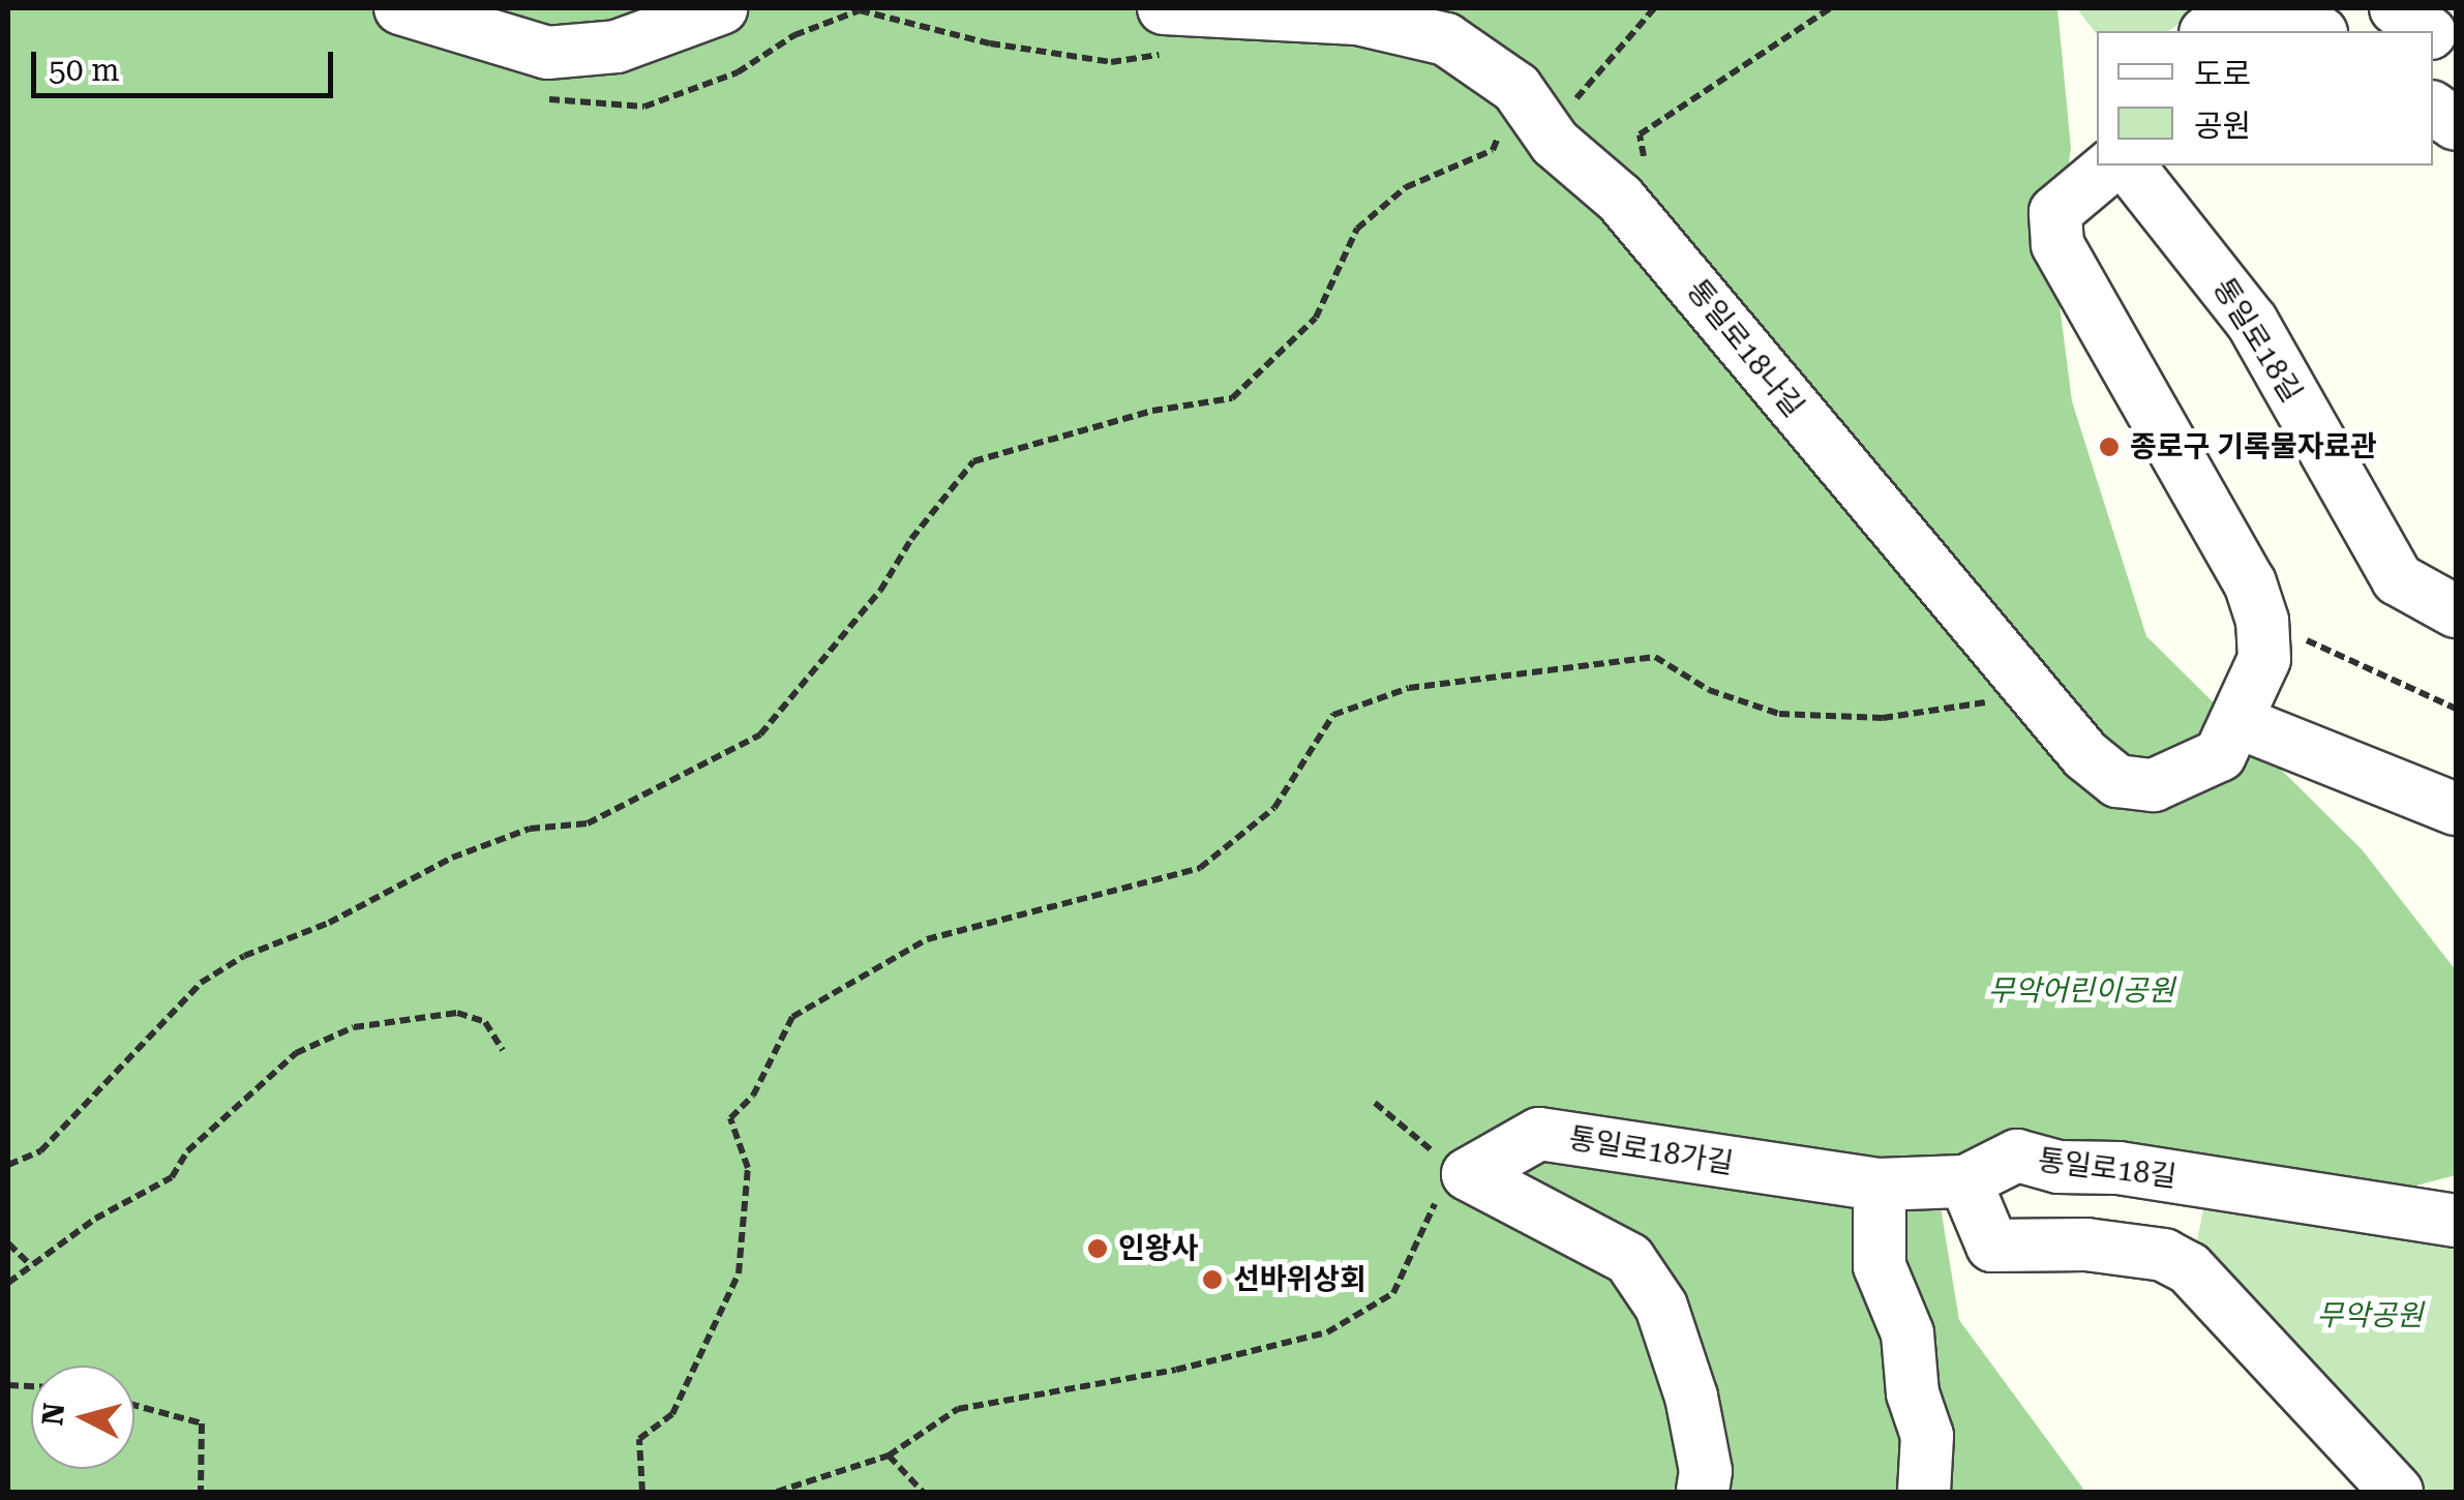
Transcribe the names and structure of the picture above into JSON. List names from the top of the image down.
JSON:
{
  "streets": {
    "street": ["통일로18길", "통일로18나길", "통일로18가길"]
  },
  "crossings": [
    ["통일로18길", "통일로18가길"]
  ],
  "parks": ["무악어린이공원", "무악공원"],
  "places": ["종로구 기록물자료관", "인왕사", "선바위상회"],
  "legend": ["도로", "공원"],
  "scale_bar": "50 m",
  "north": "left"
}
